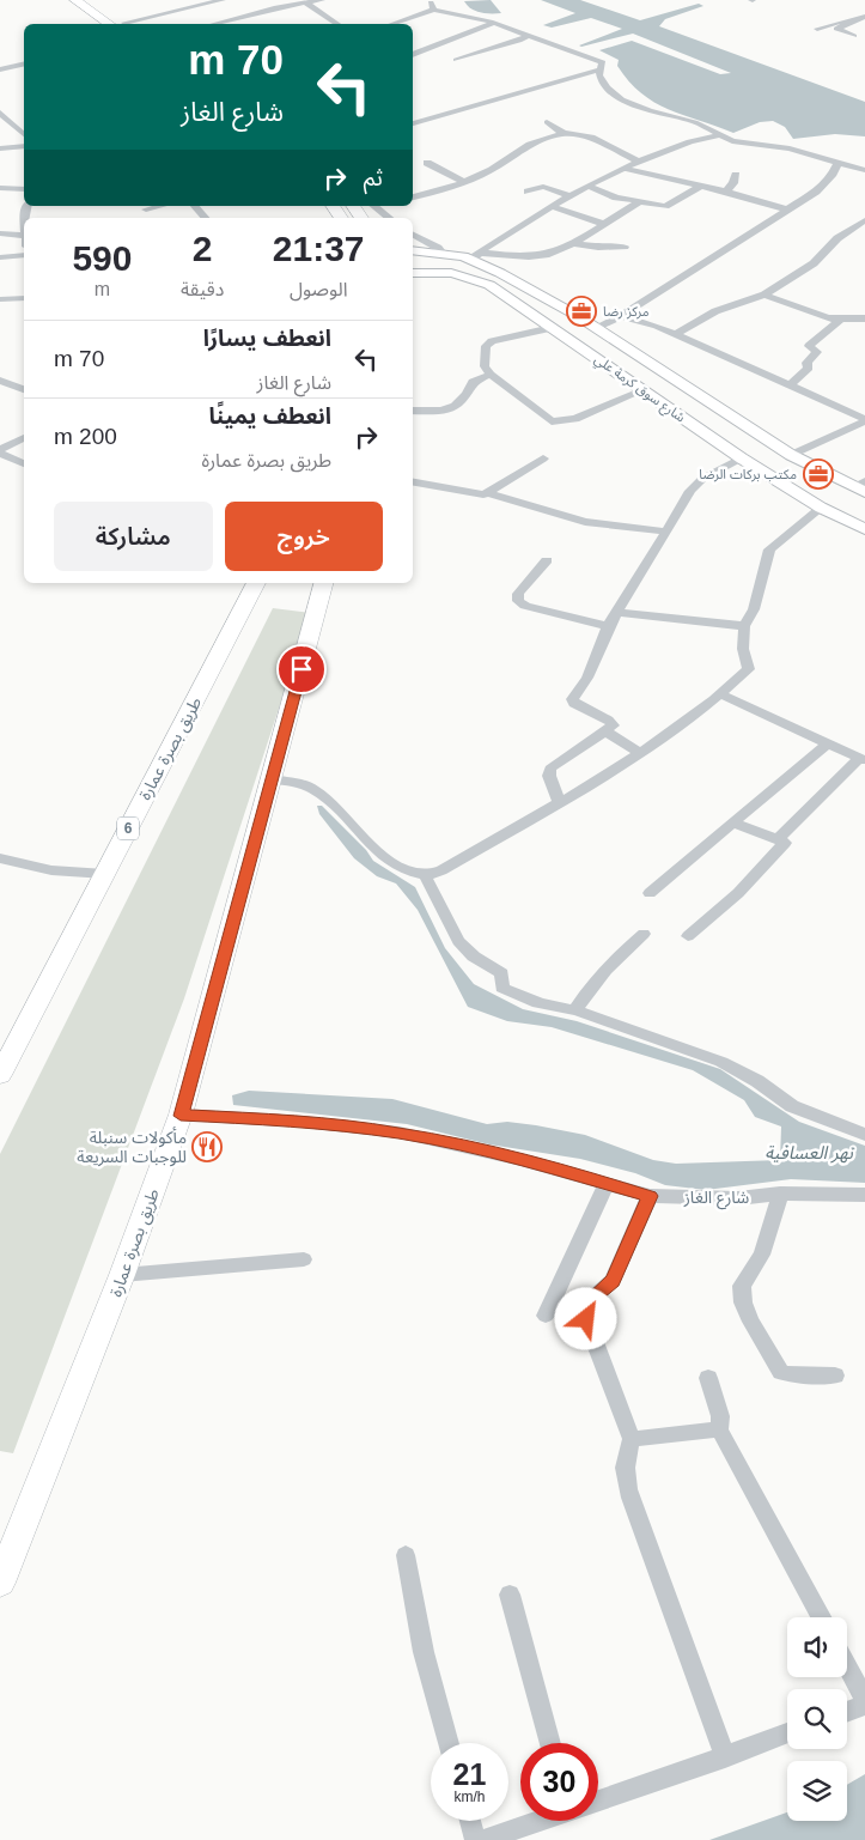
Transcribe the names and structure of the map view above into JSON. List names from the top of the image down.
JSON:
{
  "streets": {
    "highway": ["طريق بصرة عمارة", "6"],
    "main road": ["شارع سوق كرمة علي"],
    "street": ["شارع الغاز"]
  },
  "crossings": [
    ["طريق بصرة عمارة", "شارع الغاز"]
  ],
  "water": ["نهر العسافية"],
  "places": {
    "office": ["مركز رضا", "مكتب بركات الرضا"],
    "restaurant": ["مأكولات سنبلة للوجبات السريعة"]
  },
  "page": {
    "turn": ["70 m", "شارع الغاز"],
    "then": "ثم",
    "eta": [
      "21:37",
      "الوصول",
      "2",
      "دقيقة",
      "590",
      "m"
    ],
    "list": [
      {
        "name": "انعطف يسارًا",
        "note": "شارع الغاز",
        "value": "70 m"
      },
      {
        "name": "انعطف يمينًا",
        "note": "طريق بصرة عمارة",
        "value": "200 m"
      }
    ],
    "buttons": ["خروج", "مشاركة"],
    "speed": "21 km/h",
    "limit": "30"
  }
}
